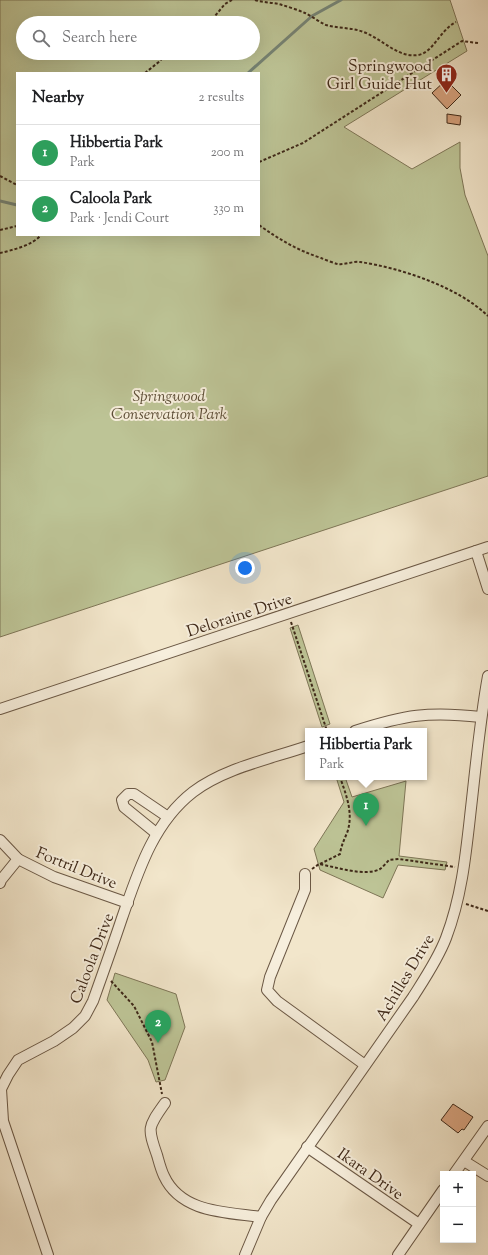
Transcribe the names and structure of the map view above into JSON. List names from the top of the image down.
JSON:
{
  "streets": {
    "street": [
      "Deloraine Drive",
      "Fortril Drive",
      "Caloola Drive",
      "Achilles Drive",
      "Ikara Drive"
    ]
  },
  "crossings": [
    ["Fortril Drive", "Caloola Drive"],
    ["Achilles Drive", "Ikara Drive"]
  ],
  "parks": ["Springwood Conservation Park"],
  "places": {
    "building": ["Springwood Girl Guide Hut"]
  },
  "page": {
    "search": "Search here",
    "heading": ["Nearby", "2 results"],
    "list": [
      {
        "mark": "1",
        "name": "Hibbertia Park",
        "note": "Park",
        "value": "200 m"
      },
      {
        "mark": "2",
        "name": "Caloola Park",
        "note": "Park · Jendi Court",
        "value": "330 m"
      }
    ],
    "popup": ["Hibbertia Park", "Park"],
    "pins": ["1", "2"],
    "map_buttons": ["+", "−"]
  }
}
